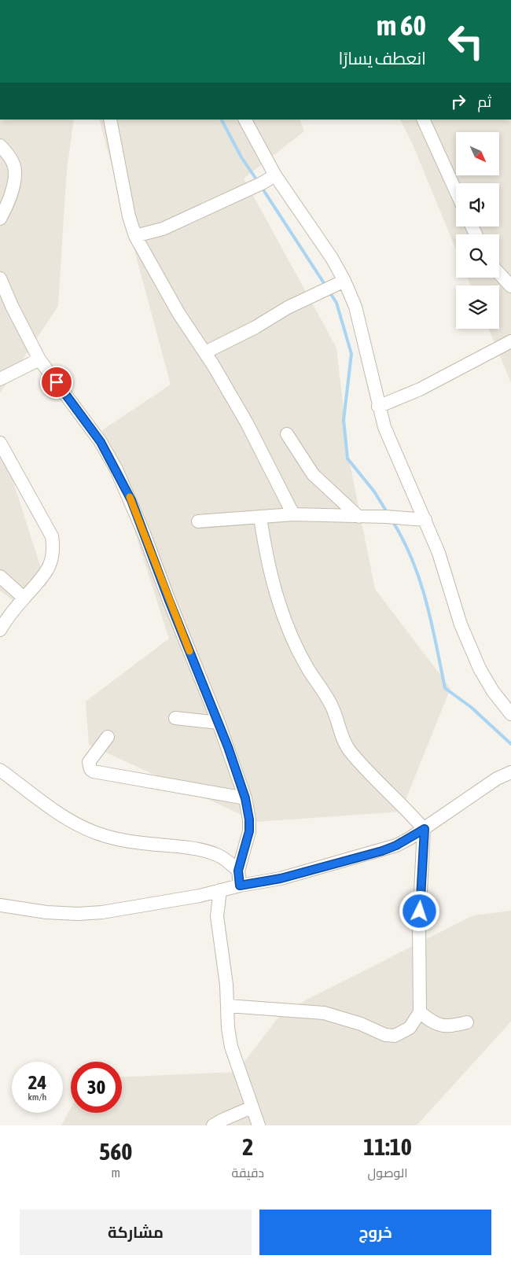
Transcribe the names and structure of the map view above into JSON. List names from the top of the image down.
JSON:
{
  "north": "bottom right",
  "page": {
    "turn": ["60 m", "انعطف يسارًا"],
    "then": "ثم",
    "speed": "24 km/h",
    "limit": "30",
    "eta": [
      "11:10",
      "الوصول",
      "2",
      "دقيقة",
      "560",
      "m"
    ],
    "buttons": ["خروج", "مشاركة"]
  }
}
